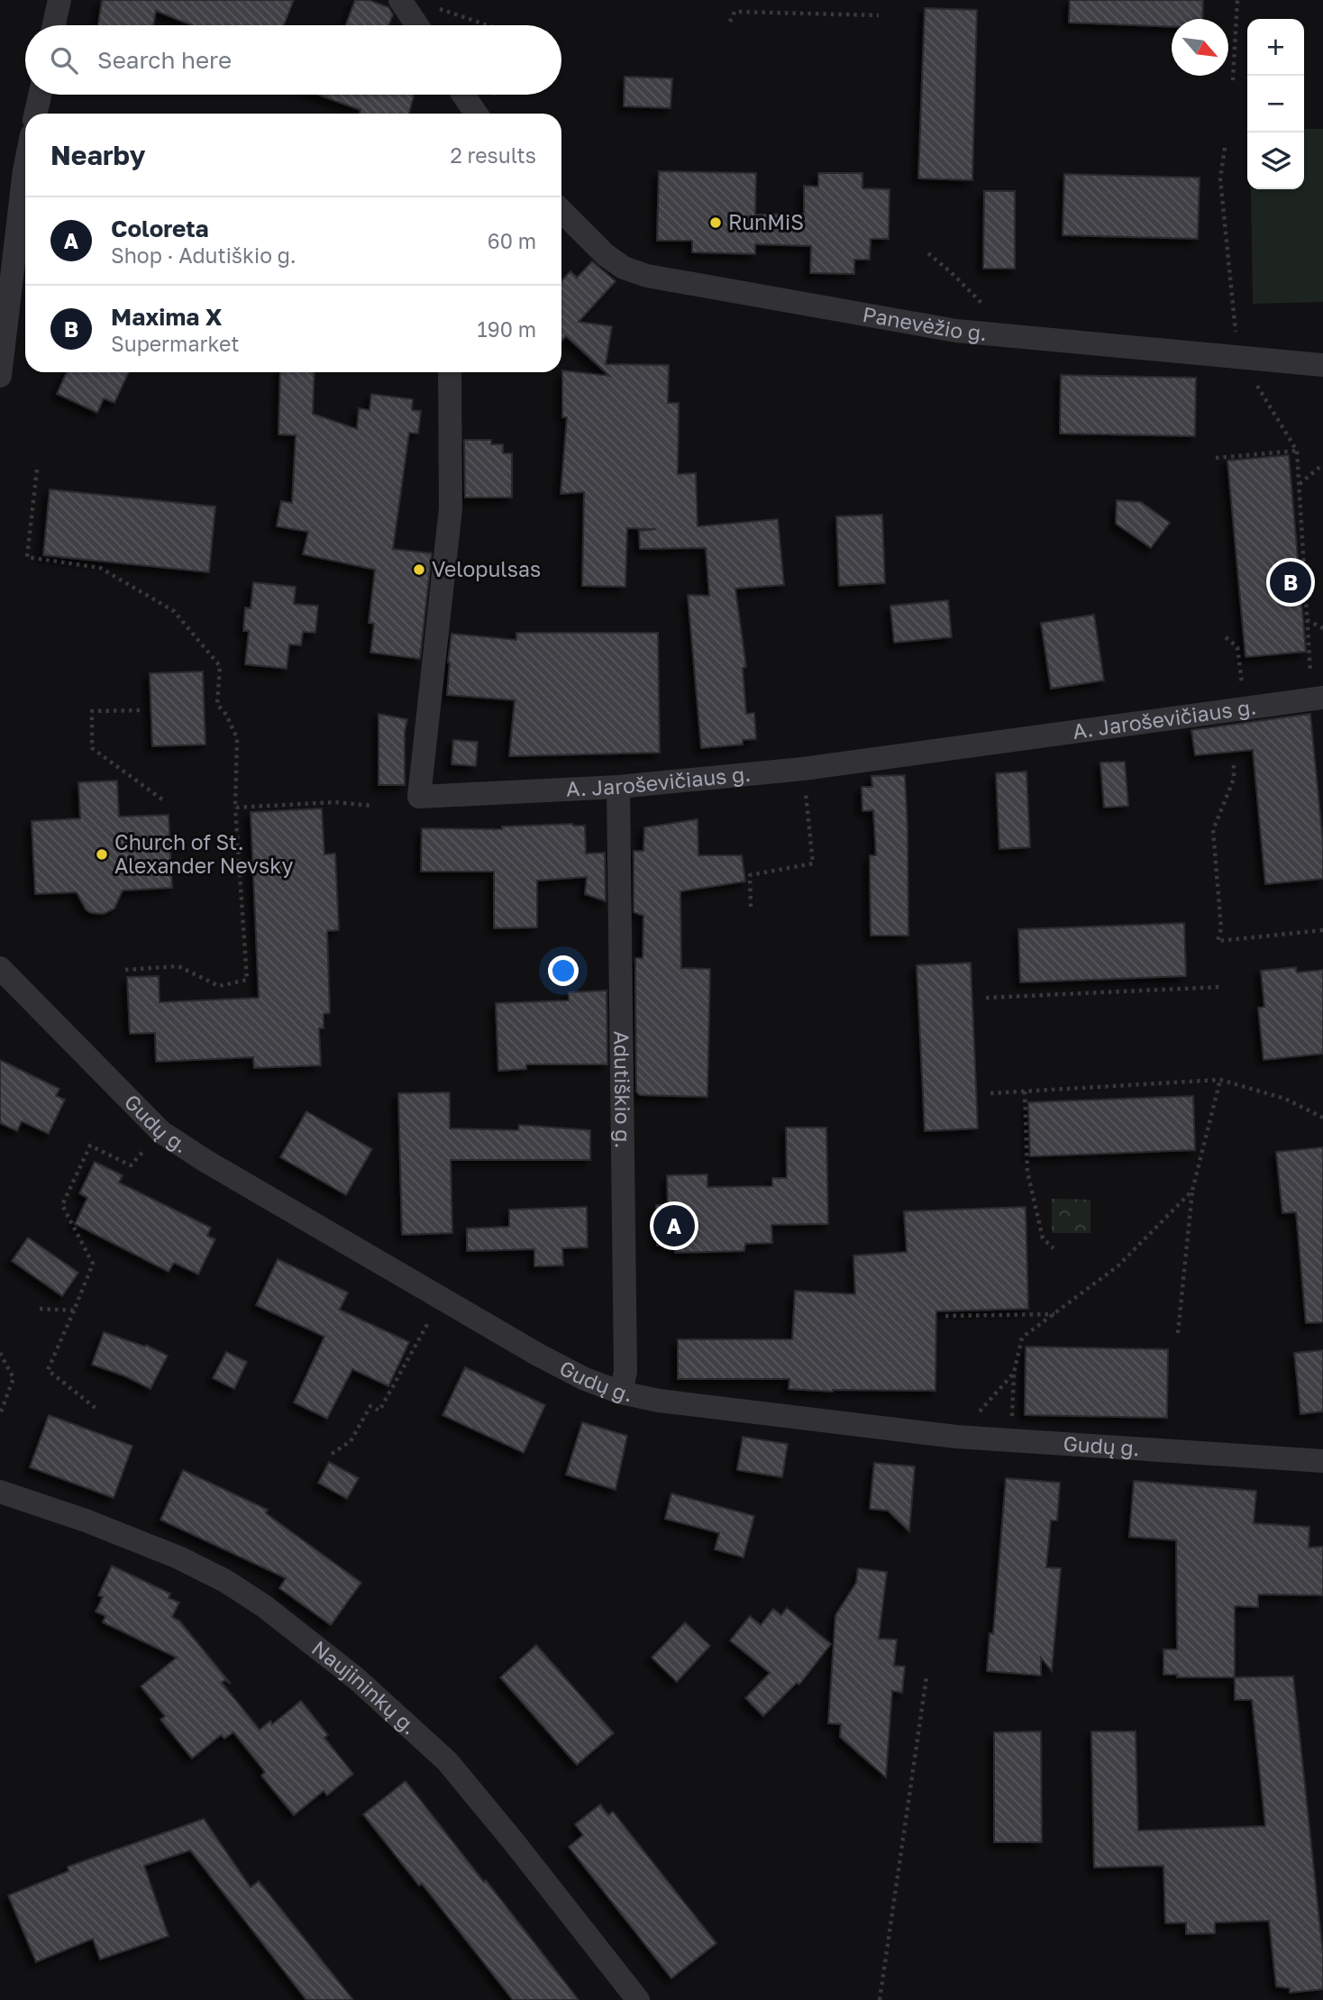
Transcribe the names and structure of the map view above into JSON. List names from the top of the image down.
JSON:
{
  "streets": {
    "street": [
      "Panevėžio g.",
      "A. Jaroševičiaus g.",
      "Adutiškio g.",
      "Gudų g.",
      "Naujininkų g."
    ]
  },
  "crossings": [
    ["A. Jaroševičiaus g.", "Adutiškio g."],
    ["Adutiškio g.", "Gudų g."]
  ],
  "places": ["RunMiS", "Velopulsas", "Church of St. Alexander Nevsky"],
  "north": "bottom right",
  "page": {
    "map_buttons": ["+", "−"],
    "search": "Search here",
    "heading": ["Nearby", "2 results"],
    "list": [
      {
        "mark": "A",
        "name": "Coloreta",
        "note": "Shop · Adutiškio g.",
        "value": "60 m"
      },
      {
        "mark": "B",
        "name": "Maxima X",
        "note": "Supermarket",
        "value": "190 m"
      }
    ],
    "pins": ["B", "A"]
  }
}
